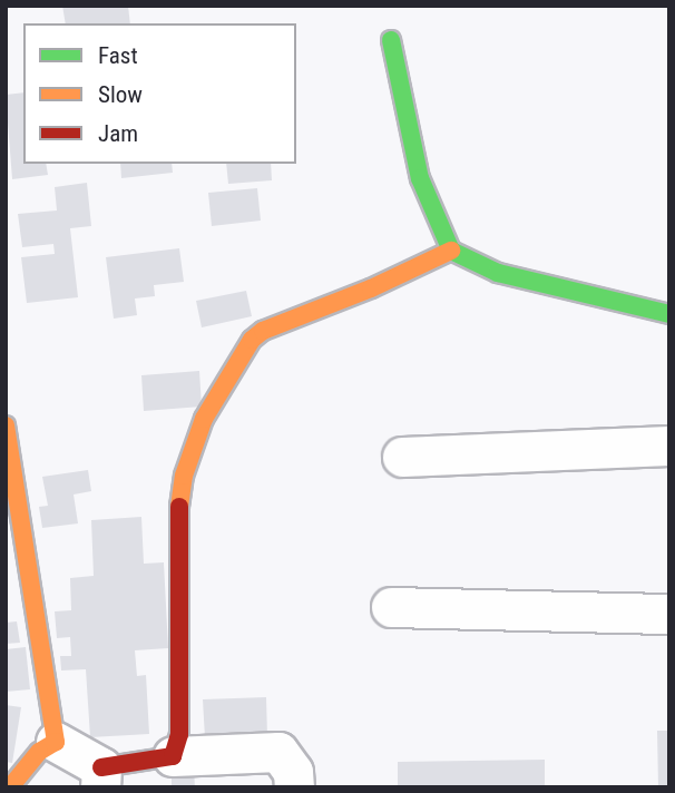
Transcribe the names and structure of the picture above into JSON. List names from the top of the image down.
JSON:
{
  "legend": ["Fast", "Slow", "Jam"]
}
